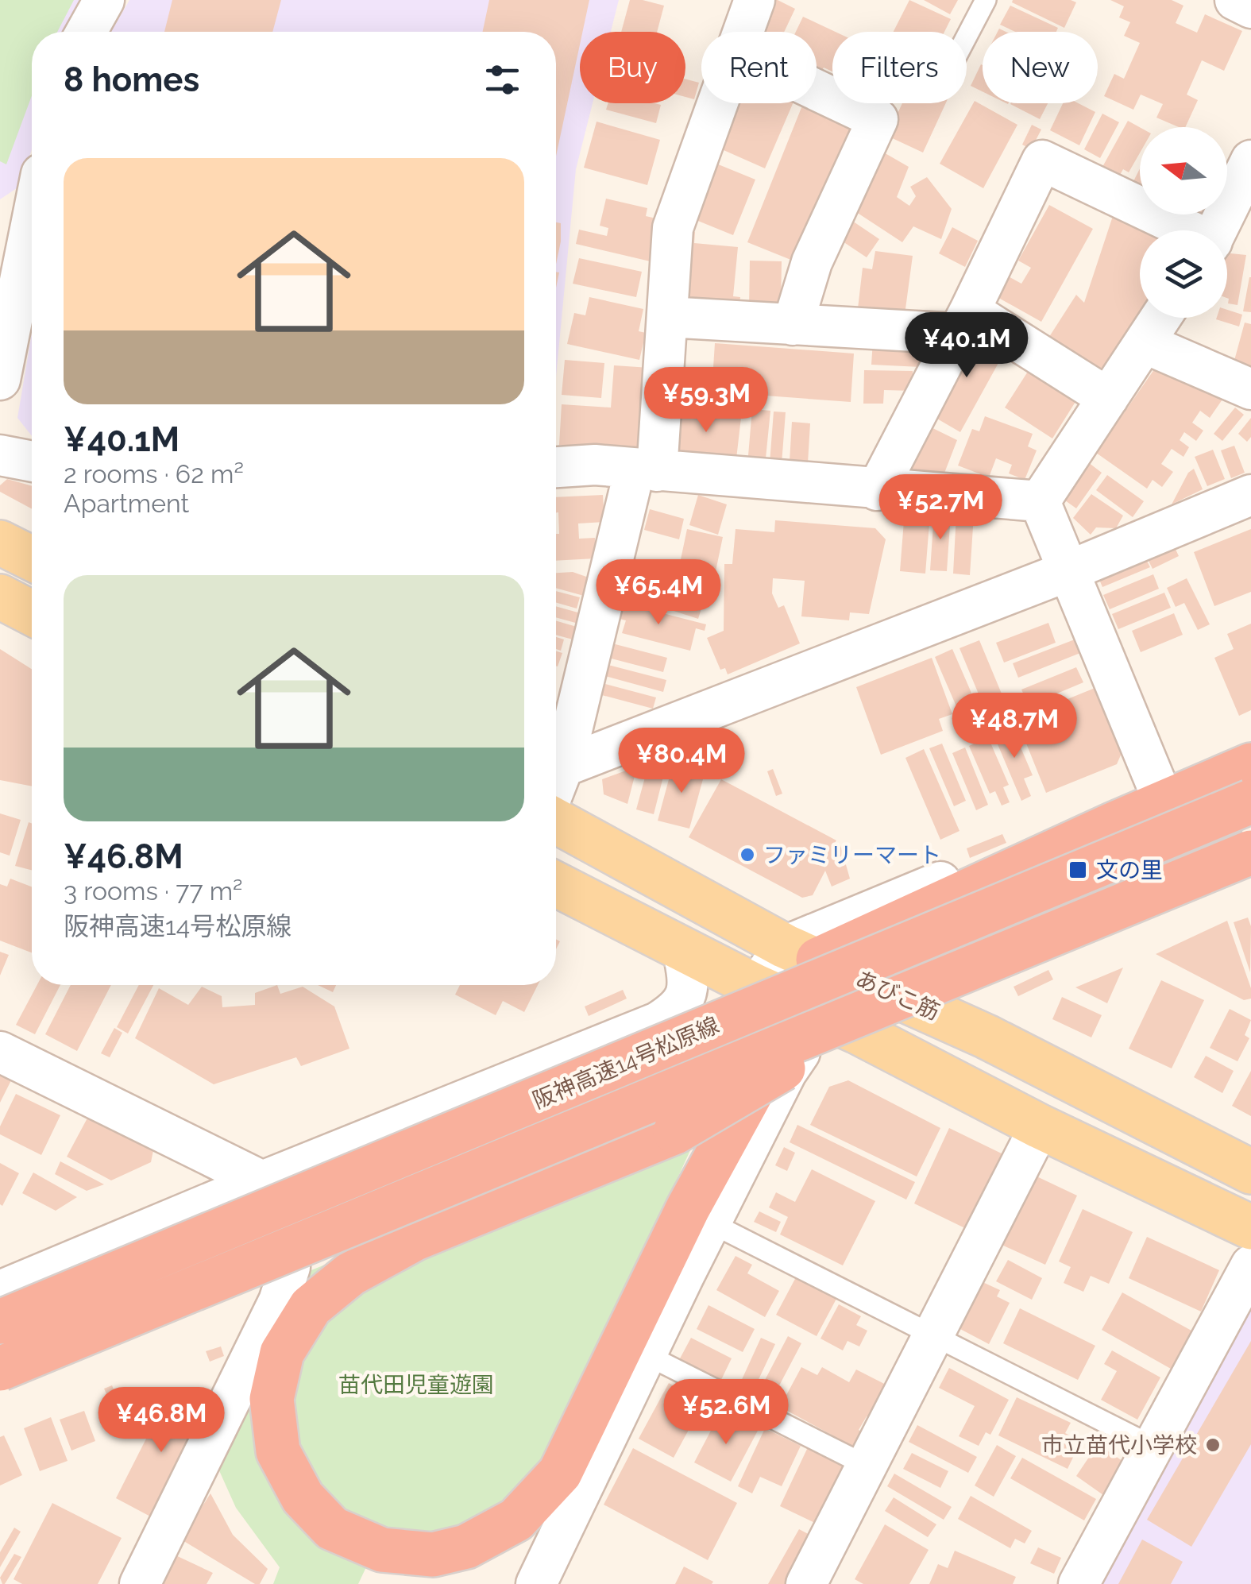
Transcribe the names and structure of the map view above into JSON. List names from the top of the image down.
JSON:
{
  "streets": {
    "highway": ["阪神高速14号松原線"],
    "main road": ["あびこ筋"]
  },
  "crossings": [
    ["あびこ筋", "阪神高速14号松原線"]
  ],
  "parks": ["苗代田児童遊園"],
  "places": {
    "other": ["ファミリーマート", "市立苗代小学校"],
    "transit": ["文の里"]
  },
  "north": "left",
  "page": {
    "chip": [
      "Buy",
      "Rent",
      "Filters",
      "New"
    ],
    "heading": "8 homes",
    "list": [
      {
        "name": "¥40.1M",
        "note": "2 rooms · 62 m² · Apartment"
      },
      {
        "name": "¥46.8M",
        "note": "3 rooms · 77 m² · 阪神高速14号松原線"
      }
    ],
    "price": [
      "¥40.1M",
      "¥59.3M",
      "¥52.7M",
      "¥65.4M",
      "¥48.7M",
      "¥80.4M",
      "¥52.6M",
      "¥46.8M"
    ]
  }
}
